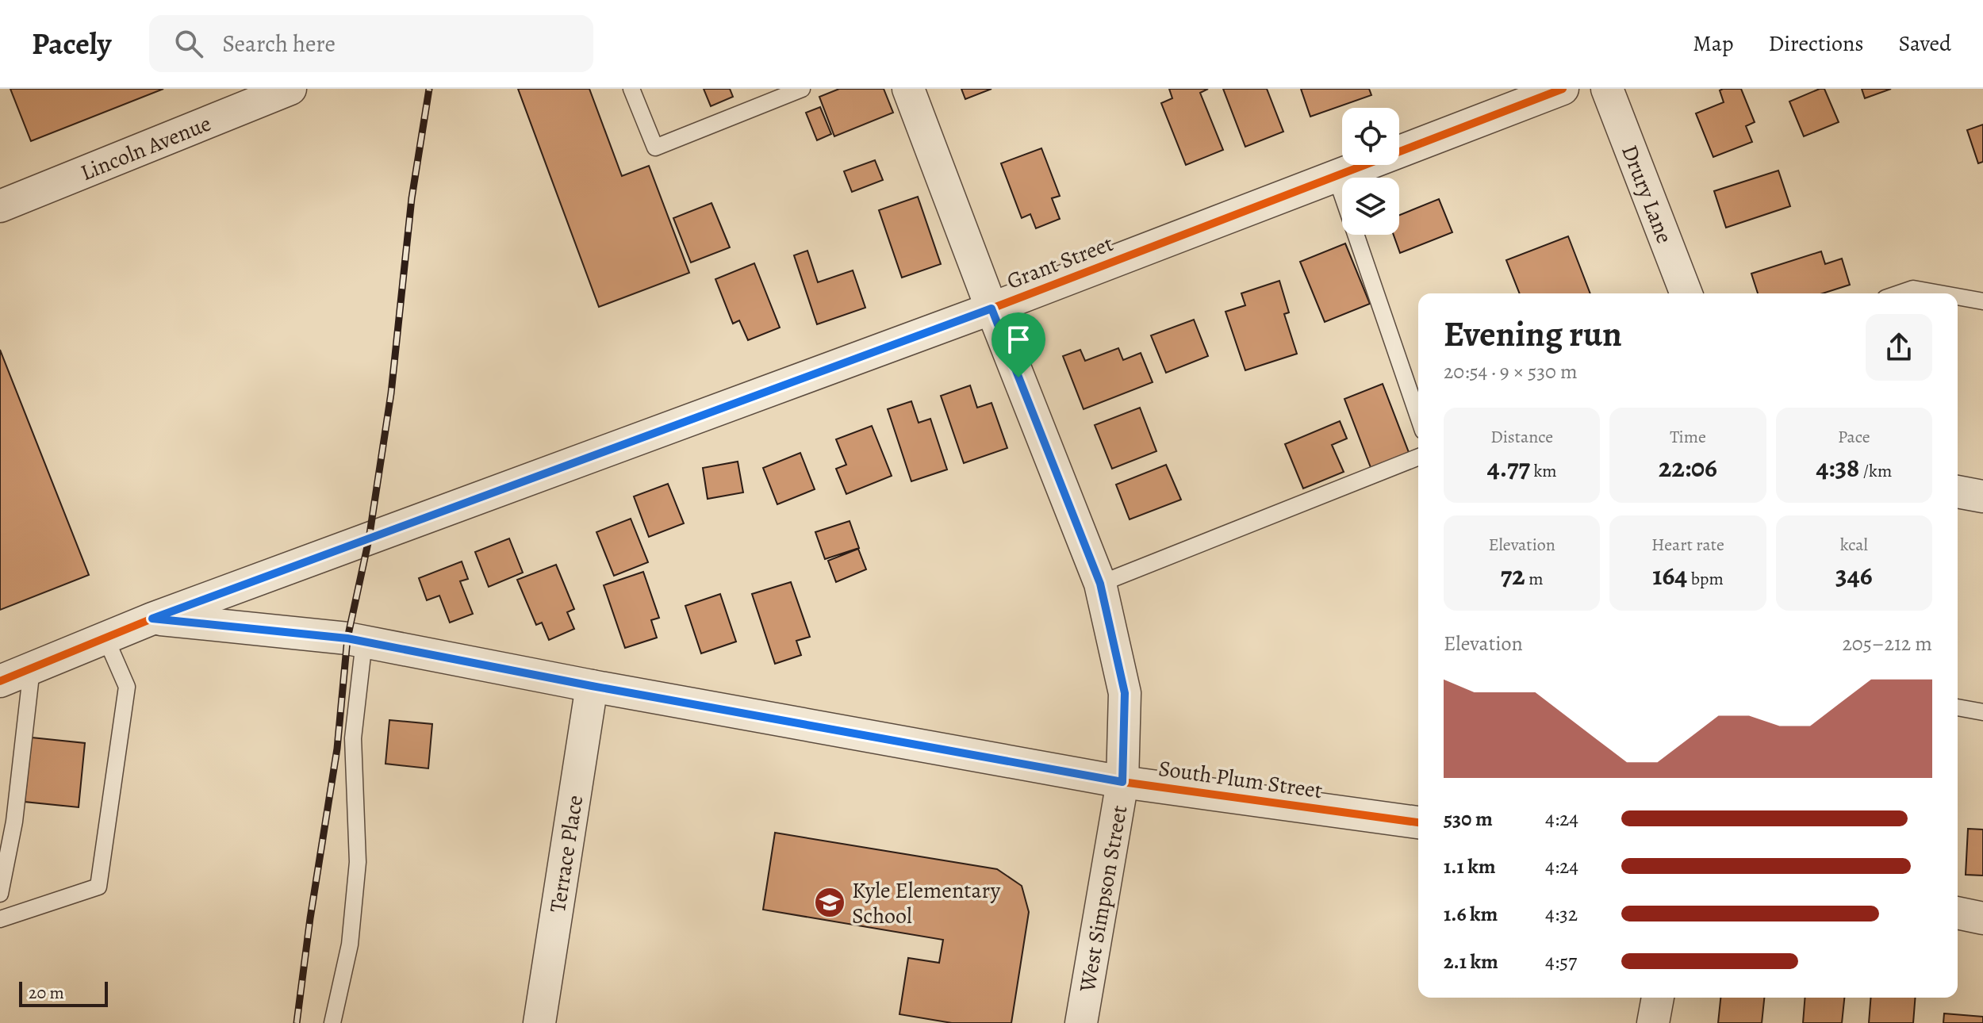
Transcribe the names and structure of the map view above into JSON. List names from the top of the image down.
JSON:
{
  "streets": {
    "street": [
      "Lincoln Avenue",
      "Drury Lane",
      "Grant Street",
      "South Plum Street",
      "Terrace Place",
      "West Simpson Street"
    ]
  },
  "crossings": [
    ["Grant Street", "South Plum Street"],
    ["Grant Street", "West Simpson Street"],
    ["South Plum Street", "Terrace Place"],
    ["South Plum Street", "West Simpson Street"]
  ],
  "places": {
    "school or university": ["Kyle Elementary School"]
  },
  "scale_bar": "20 m",
  "page": {
    "header": "Pacely",
    "search": "Search here",
    "nav": ["Map", "Directions", "Saved"],
    "heading": ["Evening run", "20:54 · 9 × 530 m"],
    "stats": [
      ["Distance", "4.77 km"],
      ["Time", "22:06"],
      ["Pace", "4:38 /km"],
      ["Elevation", "72 m"],
      ["Heart rate", "164 bpm"],
      ["kcal", "346"]
    ],
    "chart": ["Elevation", "205–212 m"],
    "list": [
      {
        "name": "530 m",
        "note": "4:24"
      },
      {
        "name": "1.1 km",
        "note": "4:24"
      },
      {
        "name": "1.6 km",
        "note": "4:32"
      },
      {
        "name": "2.1 km",
        "note": "4:57"
      }
    ],
    "scale": "20 m"
  }
}
